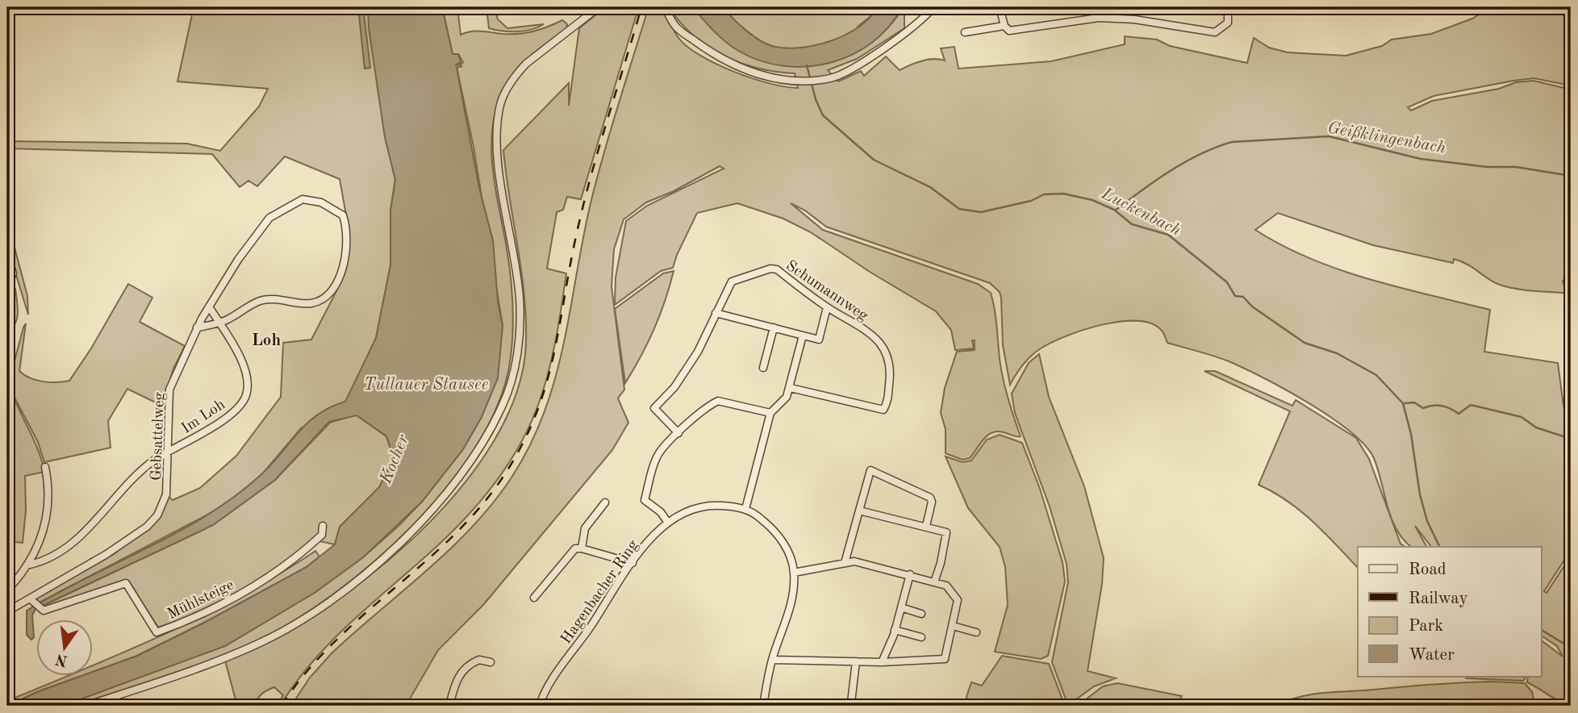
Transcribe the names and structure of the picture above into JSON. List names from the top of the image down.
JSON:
{
  "streets": {
    "street": [
      "Schumannweg",
      "Im Loh",
      "Gebsattelweg",
      "Hagenbacher Ring",
      "Mühlsteige"
    ]
  },
  "crossings": [
    ["Im Loh", "Gebsattelweg"],
    ["Gebsattelweg", "Mühlsteige"]
  ],
  "districts": ["Loh"],
  "water": [
    "Geißklingenbach",
    "Luckenbach",
    "Tullauer Stausee",
    "Kocher"
  ],
  "legend": [
    "Road",
    "Railway",
    "Park",
    "Water"
  ],
  "north": "bottom"
}
